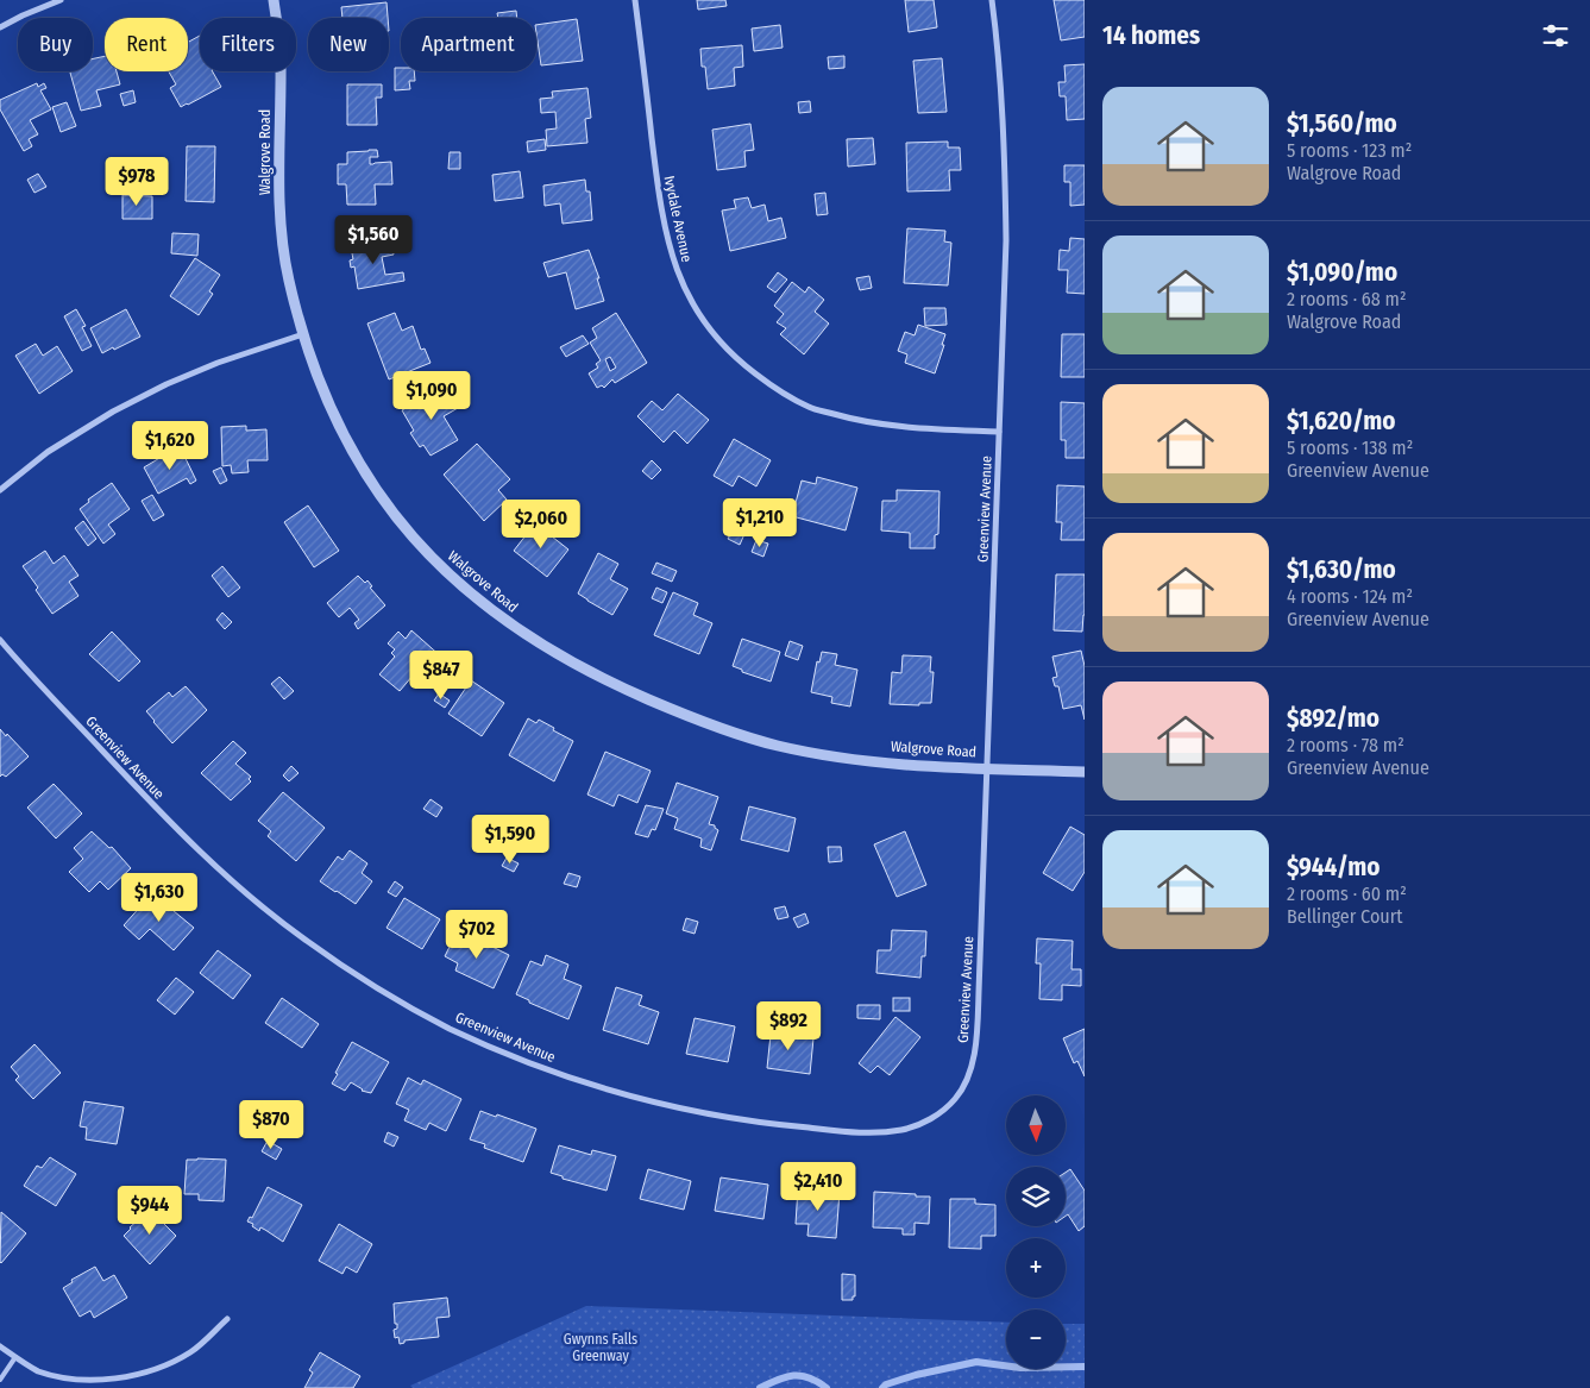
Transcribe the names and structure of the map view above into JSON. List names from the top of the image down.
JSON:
{
  "streets": {
    "street": ["Walgrove Road", "Ivydale Avenue", "Greenview Avenue"]
  },
  "crossings": [
    ["Walgrove Road", "Greenview Avenue"],
    ["Ivydale Avenue", "Greenview Avenue"]
  ],
  "parks": ["Gwynns Falls Greenway"],
  "north": "bottom",
  "page": {
    "heading": "14 homes",
    "chip": [
      "Buy",
      "Rent",
      "Filters",
      "New",
      "Apartment"
    ],
    "list": [
      {
        "name": "$1,560/mo",
        "note": "5 rooms · 123 m² · Walgrove Road"
      },
      {
        "name": "$1,090/mo",
        "note": "2 rooms · 68 m² · Walgrove Road"
      },
      {
        "name": "$1,620/mo",
        "note": "5 rooms · 138 m² · Greenview Avenue"
      },
      {
        "name": "$1,630/mo",
        "note": "4 rooms · 124 m² · Greenview Avenue"
      },
      {
        "name": "$892/mo",
        "note": "2 rooms · 78 m² · Greenview Avenue"
      },
      {
        "name": "$944/mo",
        "note": "2 rooms · 60 m² · Bellinger Court"
      }
    ],
    "price": [
      "$978",
      "$1,560",
      "$1,090",
      "$1,620",
      "$1,210",
      "$2,060",
      "$847",
      "$1,590",
      "$1,630",
      "$702",
      "$892",
      "$870",
      "$2,410",
      "$944"
    ],
    "map_buttons": ["+", "−"]
  }
}
